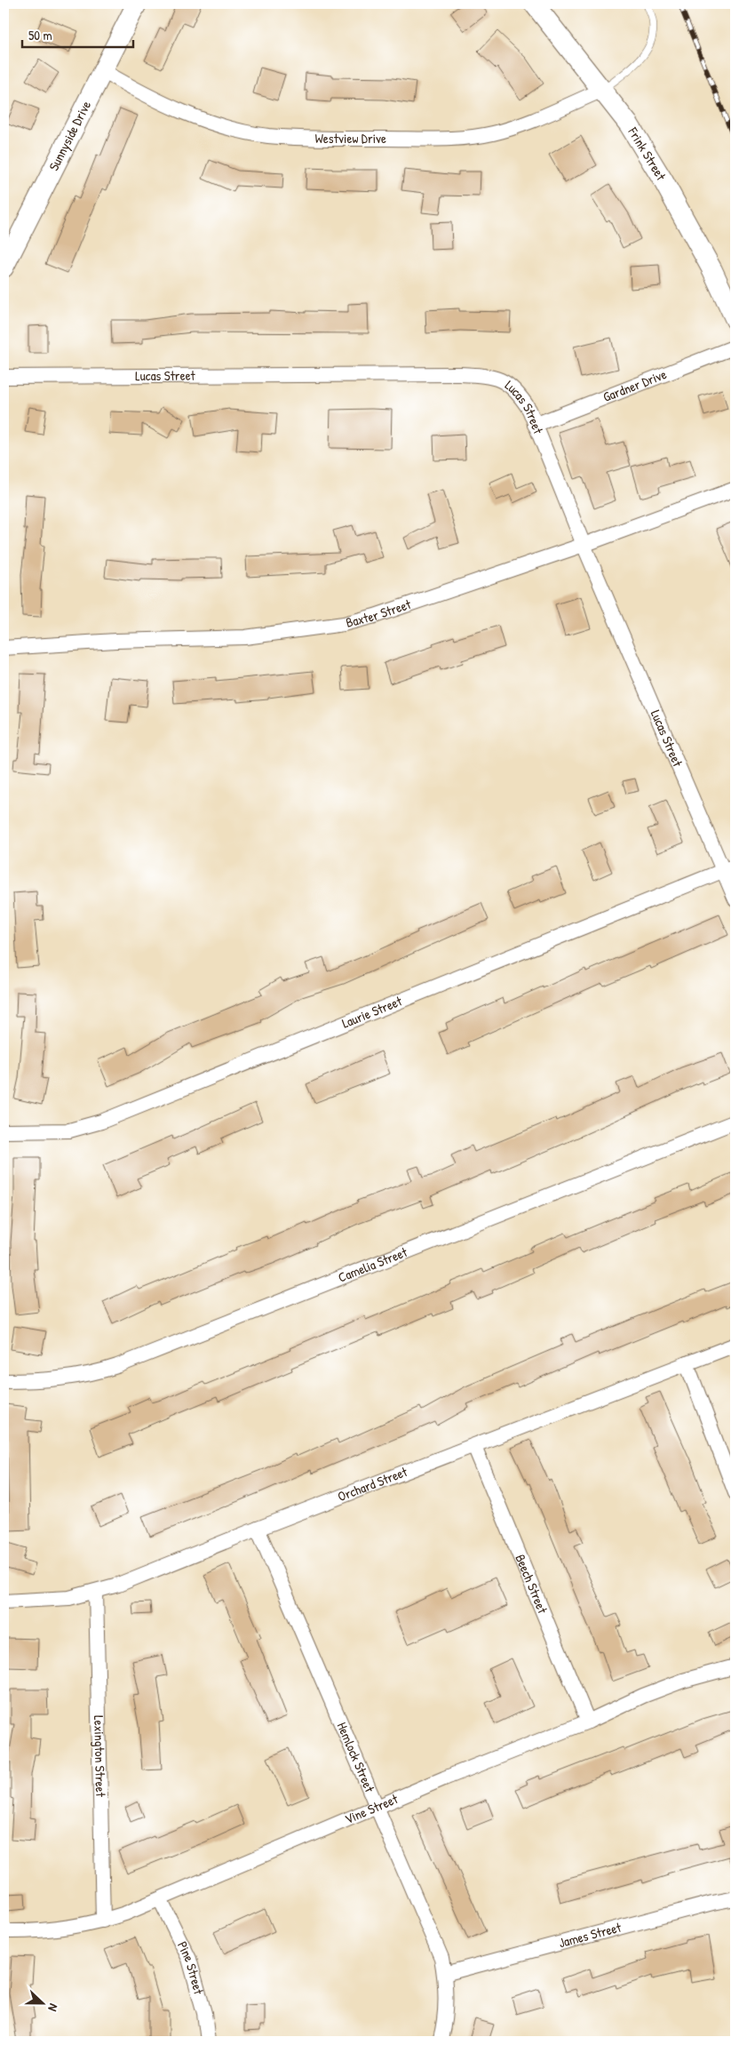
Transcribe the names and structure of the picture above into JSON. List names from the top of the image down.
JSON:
{
  "streets": {
    "main road": ["Sunnyside Drive", "Frink Street"],
    "street": [
      "Westview Drive",
      "Lucas Street",
      "Gardner Drive",
      "Baxter Street",
      "Laurie Street",
      "Camelia Street",
      "Orchard Street",
      "Beech Street",
      "Lexington Street",
      "Hemlock Street",
      "Vine Street",
      "James Street",
      "Pine Street"
    ]
  },
  "crossings": [
    ["Sunnyside Drive", "Westview Drive"],
    ["Westview Drive", "Frink Street"],
    ["Lucas Street", "Gardner Drive"],
    ["Lucas Street", "Baxter Street"],
    ["Lucas Street", "Laurie Street"],
    ["Orchard Street", "Beech Street"],
    ["Orchard Street", "Lexington Street"],
    ["Orchard Street", "Hemlock Street"],
    ["Beech Street", "Vine Street"],
    ["Lexington Street", "Vine Street"],
    ["Hemlock Street", "Vine Street"],
    ["Hemlock Street", "James Street"],
    ["Vine Street", "Pine Street"]
  ],
  "scale_bar": "50 m",
  "north": "right"
}
